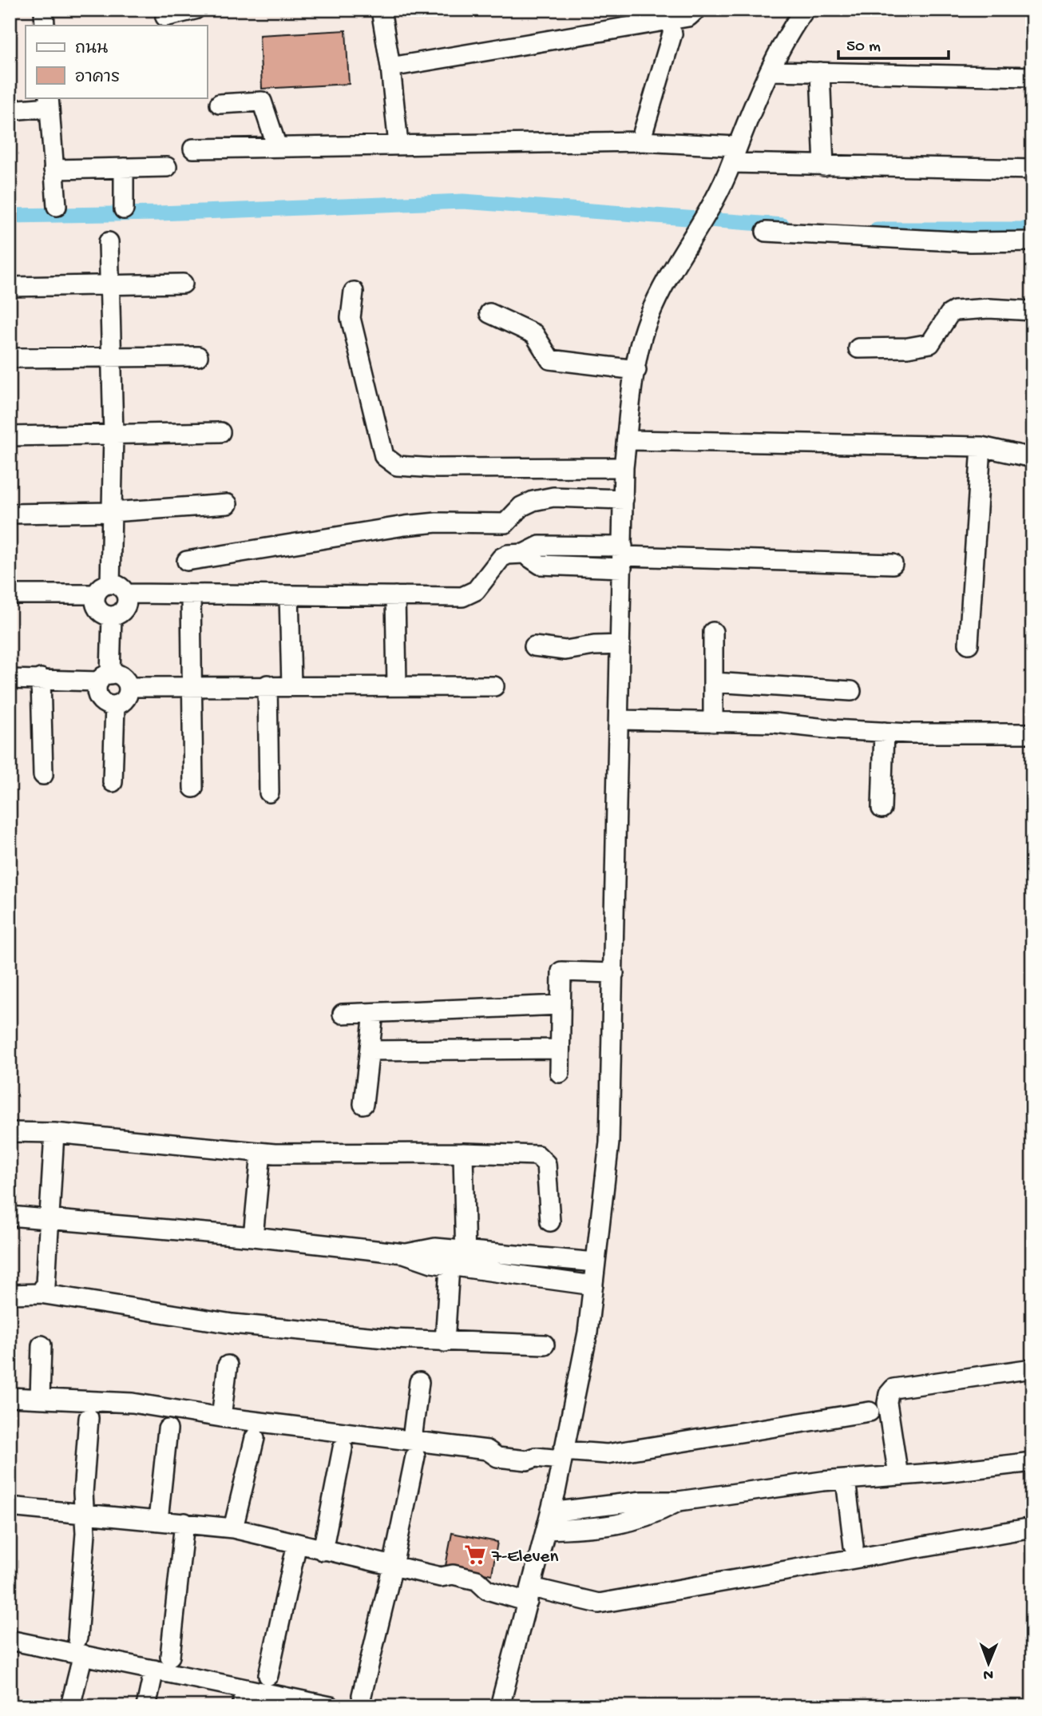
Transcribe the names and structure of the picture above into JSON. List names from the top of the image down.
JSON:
{
  "places": {
    "supermarket": ["7-Eleven"]
  },
  "legend": ["ถนน", "อาคาร"],
  "scale_bar": "50 m",
  "north": "bottom"
}
